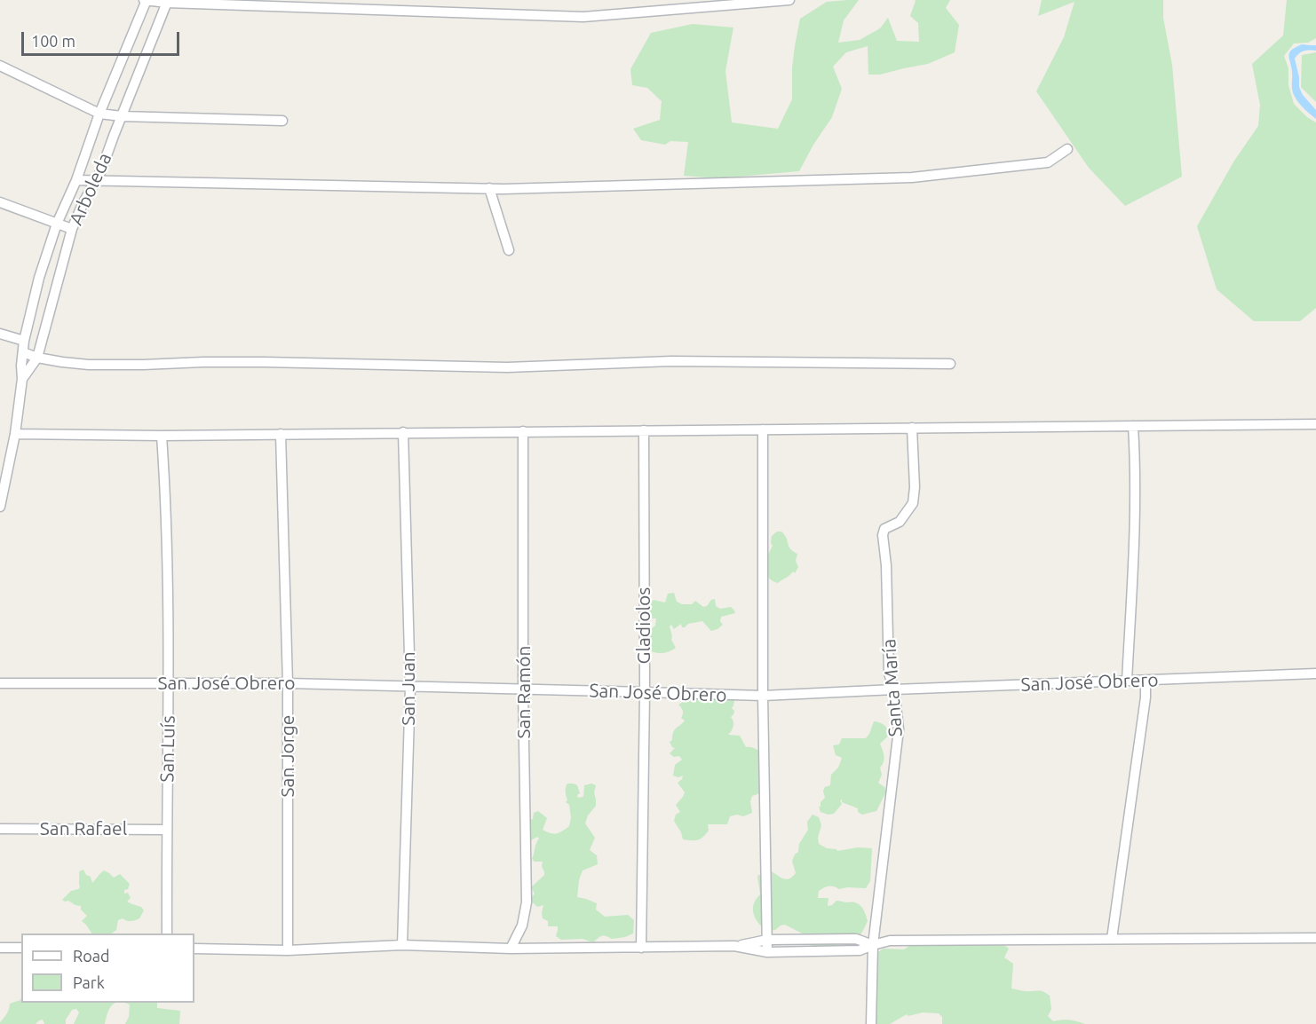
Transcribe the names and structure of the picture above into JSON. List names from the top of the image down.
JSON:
{
  "streets": {
    "street": [
      "Arboleda",
      "Gladiolos",
      "San José Obrero",
      "Santa María",
      "San Juan",
      "San Ramón",
      "San Luís",
      "San Jorge",
      "San Rafael"
    ]
  },
  "crossings": [
    ["Gladiolos", "San José Obrero"],
    ["San José Obrero", "Santa María"],
    ["San José Obrero", "San Juan"],
    ["San José Obrero", "San Ramón"],
    ["San José Obrero", "San Luís"],
    ["San José Obrero", "San Jorge"],
    ["San Luís", "San Rafael"]
  ],
  "legend": ["Road", "Park"],
  "scale_bar": "100 m"
}
